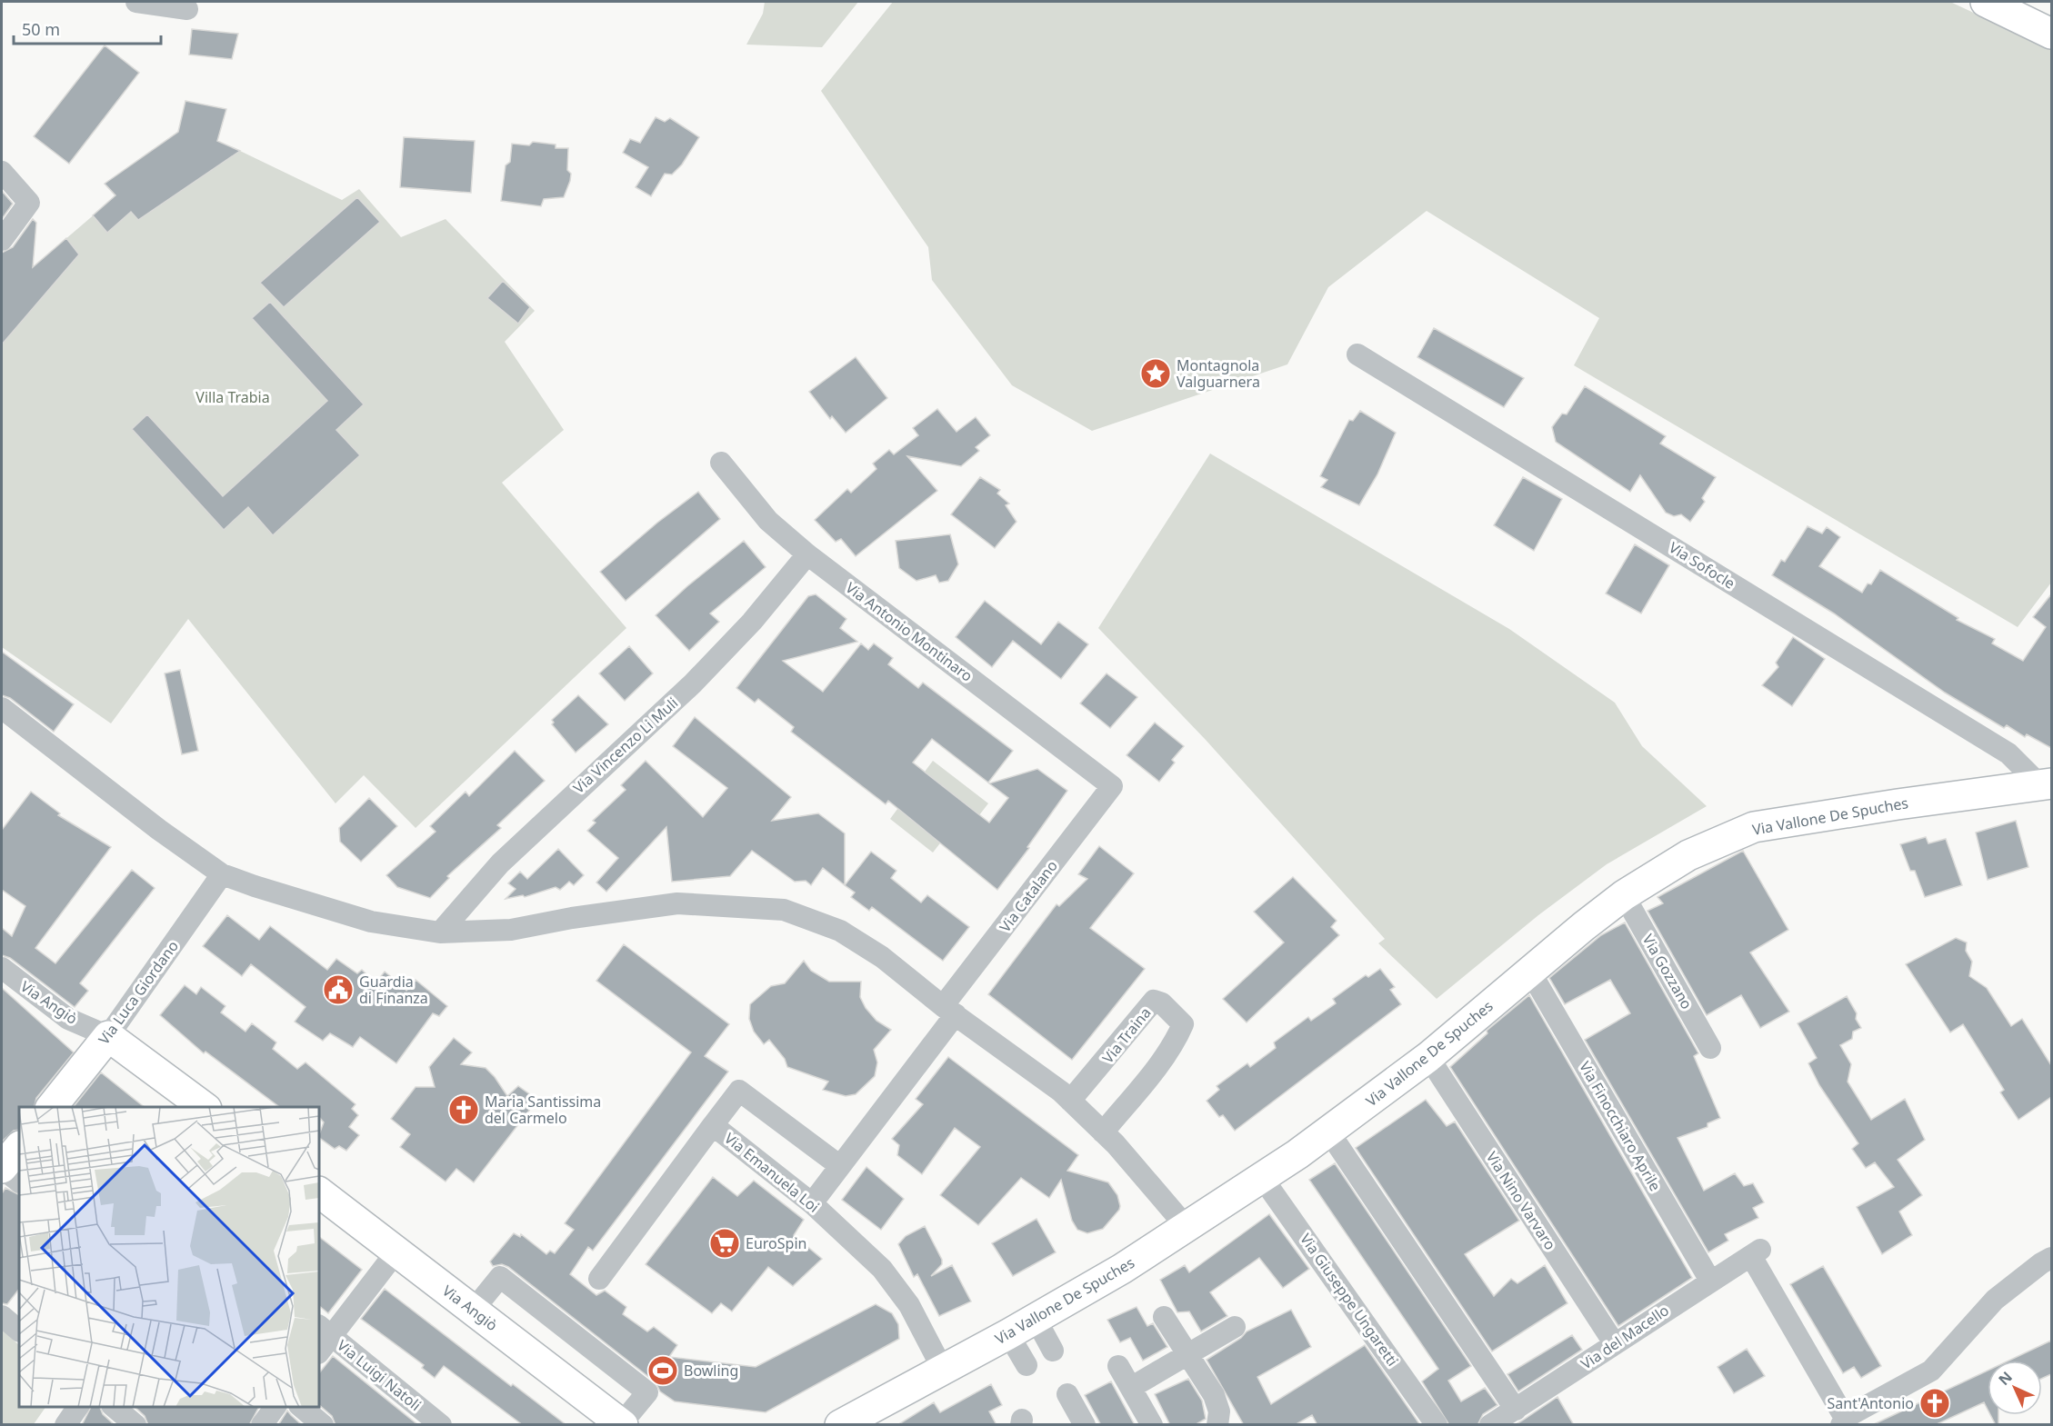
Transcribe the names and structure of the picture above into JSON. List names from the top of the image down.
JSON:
{
  "streets": {
    "street": [
      "Via Sofocle",
      "Via Antonio Montinaro",
      "Via Vincenzo Li Muli",
      "Via Vallone De Spuches",
      "Via Catalano",
      "Via Gozzano",
      "Via Luca Giordano",
      "Via Angiò",
      "Via Traina",
      "Via Finocchiaro Aprile",
      "Via Emanuela Loi",
      "Via Nino Varvaro",
      "Via Giuseppe Ungaretti",
      "Via del Macello",
      "Via Luigi Natoli"
    ]
  },
  "crossings": [
    ["Via Sofocle", "Via Vallone De Spuches"],
    ["Via Antonio Montinaro", "Via Vincenzo Li Muli"],
    ["Via Antonio Montinaro", "Via Catalano"],
    ["Via Vallone De Spuches", "Via Gozzano"],
    ["Via Vallone De Spuches", "Via Finocchiaro Aprile"],
    ["Via Vallone De Spuches", "Via Emanuela Loi"],
    ["Via Vallone De Spuches", "Via Nino Varvaro"],
    ["Via Vallone De Spuches", "Via Giuseppe Ungaretti"],
    ["Via Catalano", "Via Emanuela Loi"],
    ["Via Luca Giordano", "Via Angiò"],
    ["Via Finocchiaro Aprile", "Via del Macello"],
    ["Via Nino Varvaro", "Via del Macello"]
  ],
  "parks": ["Villa Trabia"],
  "places": {
    "place": ["Montagnola Valguarnera"],
    "public building": ["Guardia di Finanza"],
    "church": ["Maria Santissima del Carmelo", "Sant'Antonio"],
    "supermarket": ["EuroSpin"],
    "sports": ["Bowling"]
  },
  "scale_bar": "50 m",
  "north": "top left"
}
